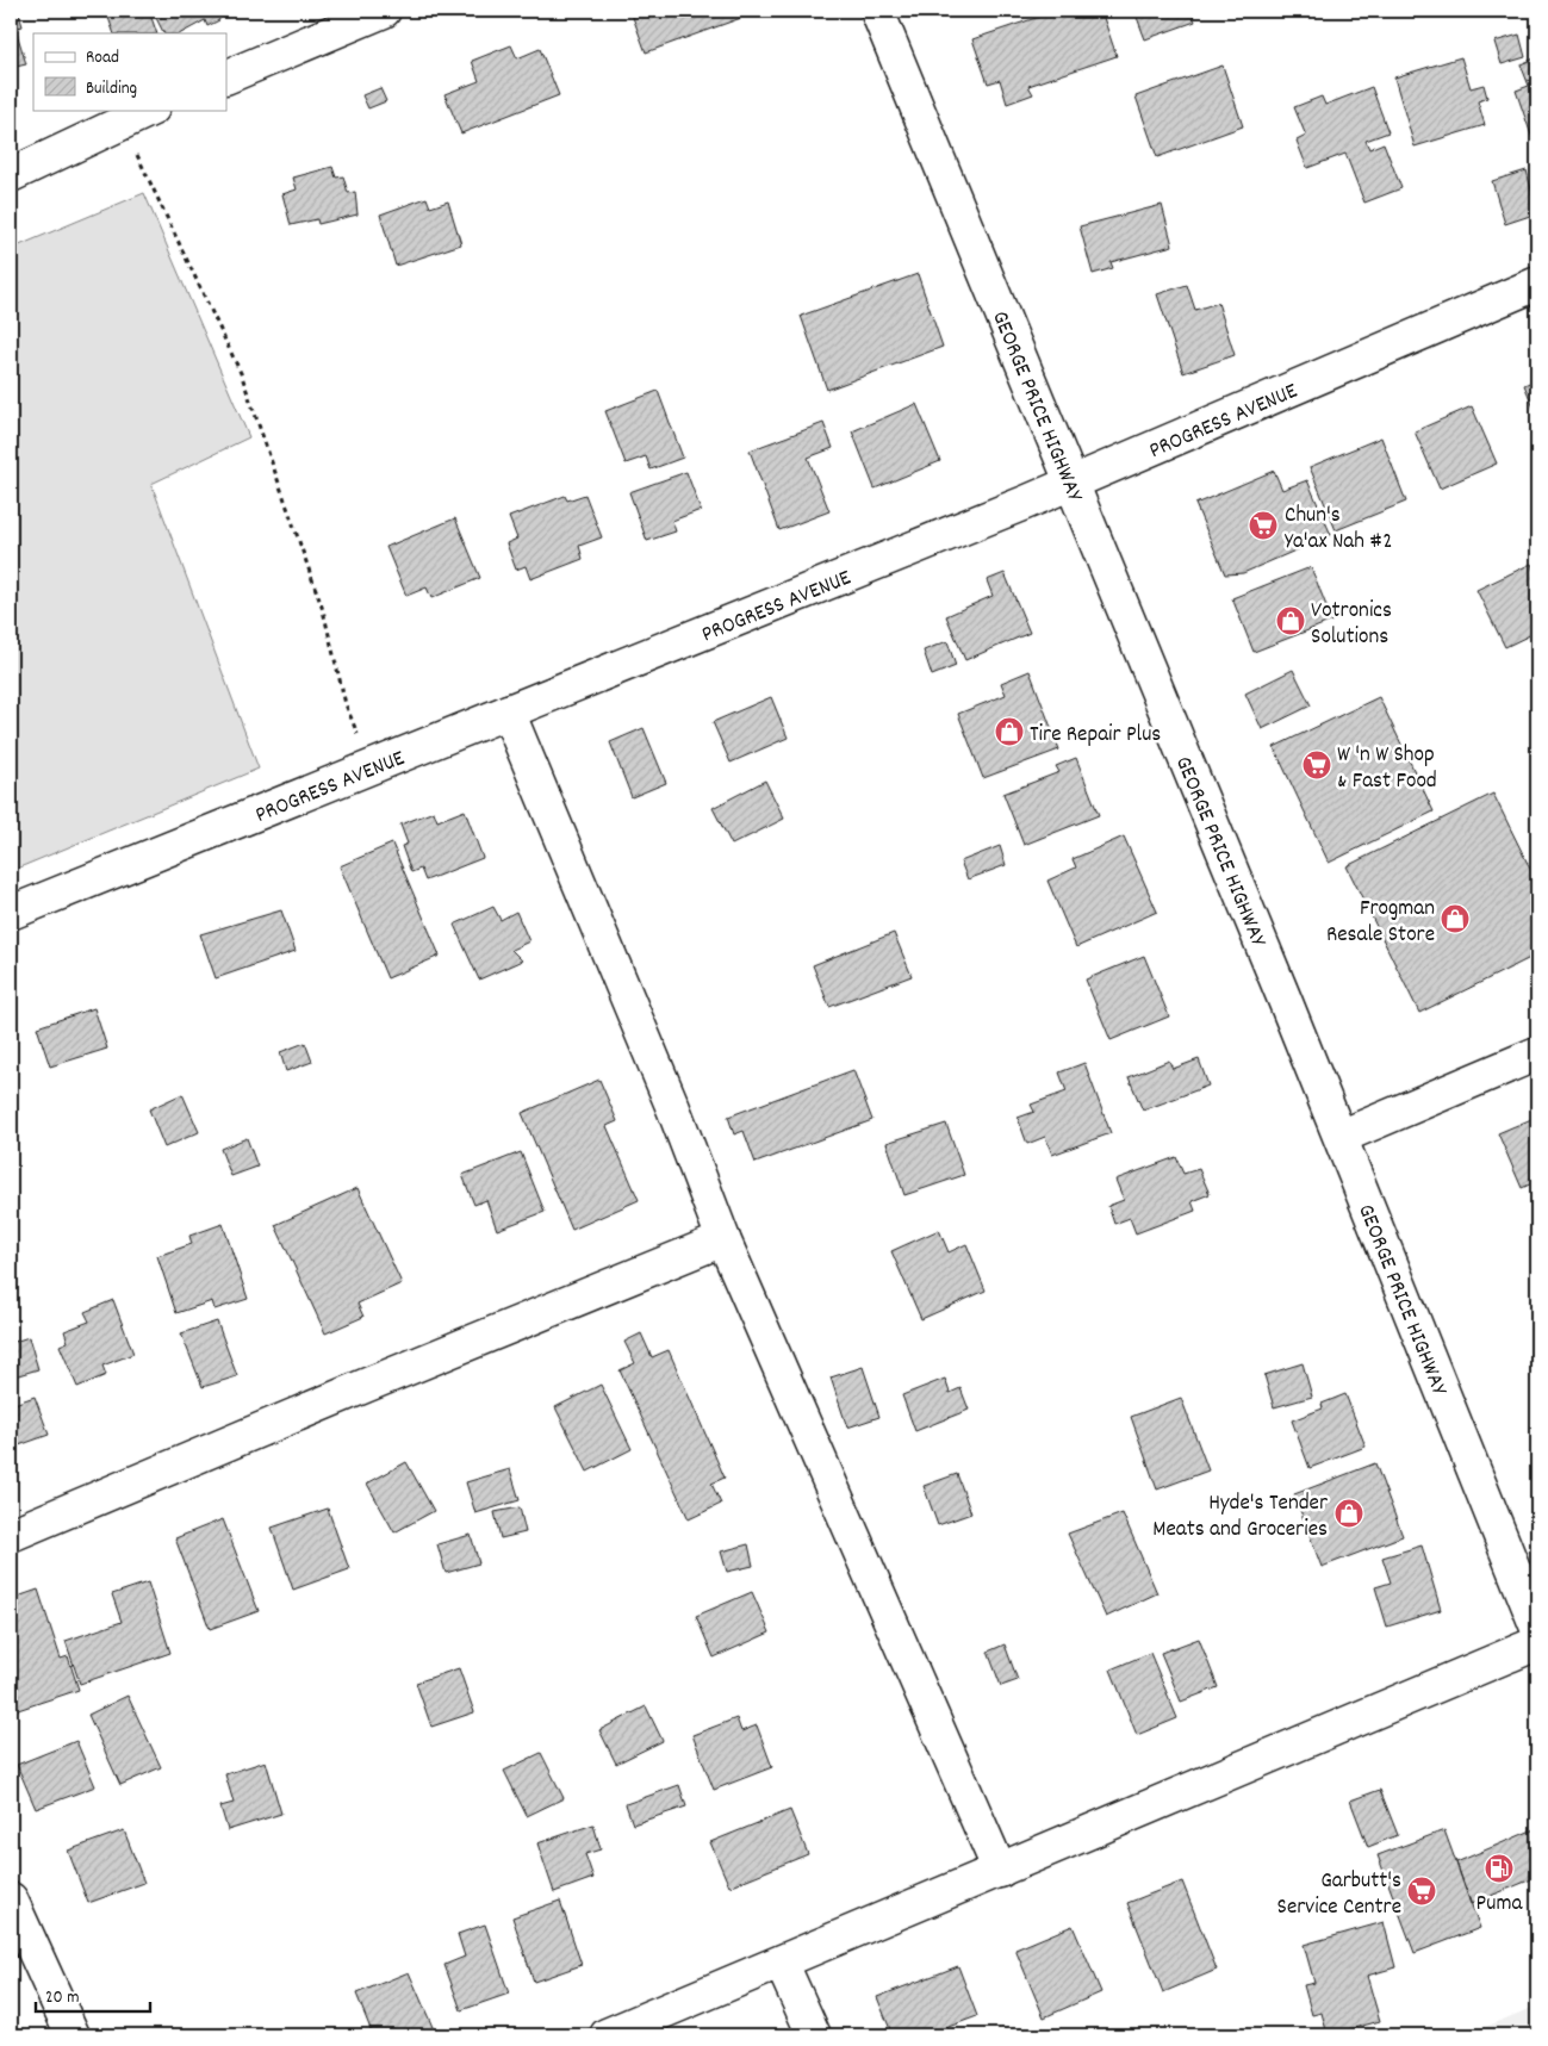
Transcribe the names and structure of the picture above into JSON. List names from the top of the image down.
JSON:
{
  "streets": {
    "main road": ["GEORGE PRICE HIGHWAY", "PROGRESS AVENUE"]
  },
  "crossings": [
    ["GEORGE PRICE HIGHWAY", "PROGRESS AVENUE"]
  ],
  "places": {
    "supermarket": ["Chun's Ya'ax Nah #2", "W 'n W Shop & Fast Food", "Garbutt's Service Centre"],
    "shop": [
      "Votronics Solutions",
      "Tire Repair Plus",
      "Frogman Resale Store",
      "Hyde's Tender Meats and Groceries"
    ],
    "fuel station": ["Puma"]
  },
  "legend": ["Road", "Building"],
  "scale_bar": "20 m"
}
